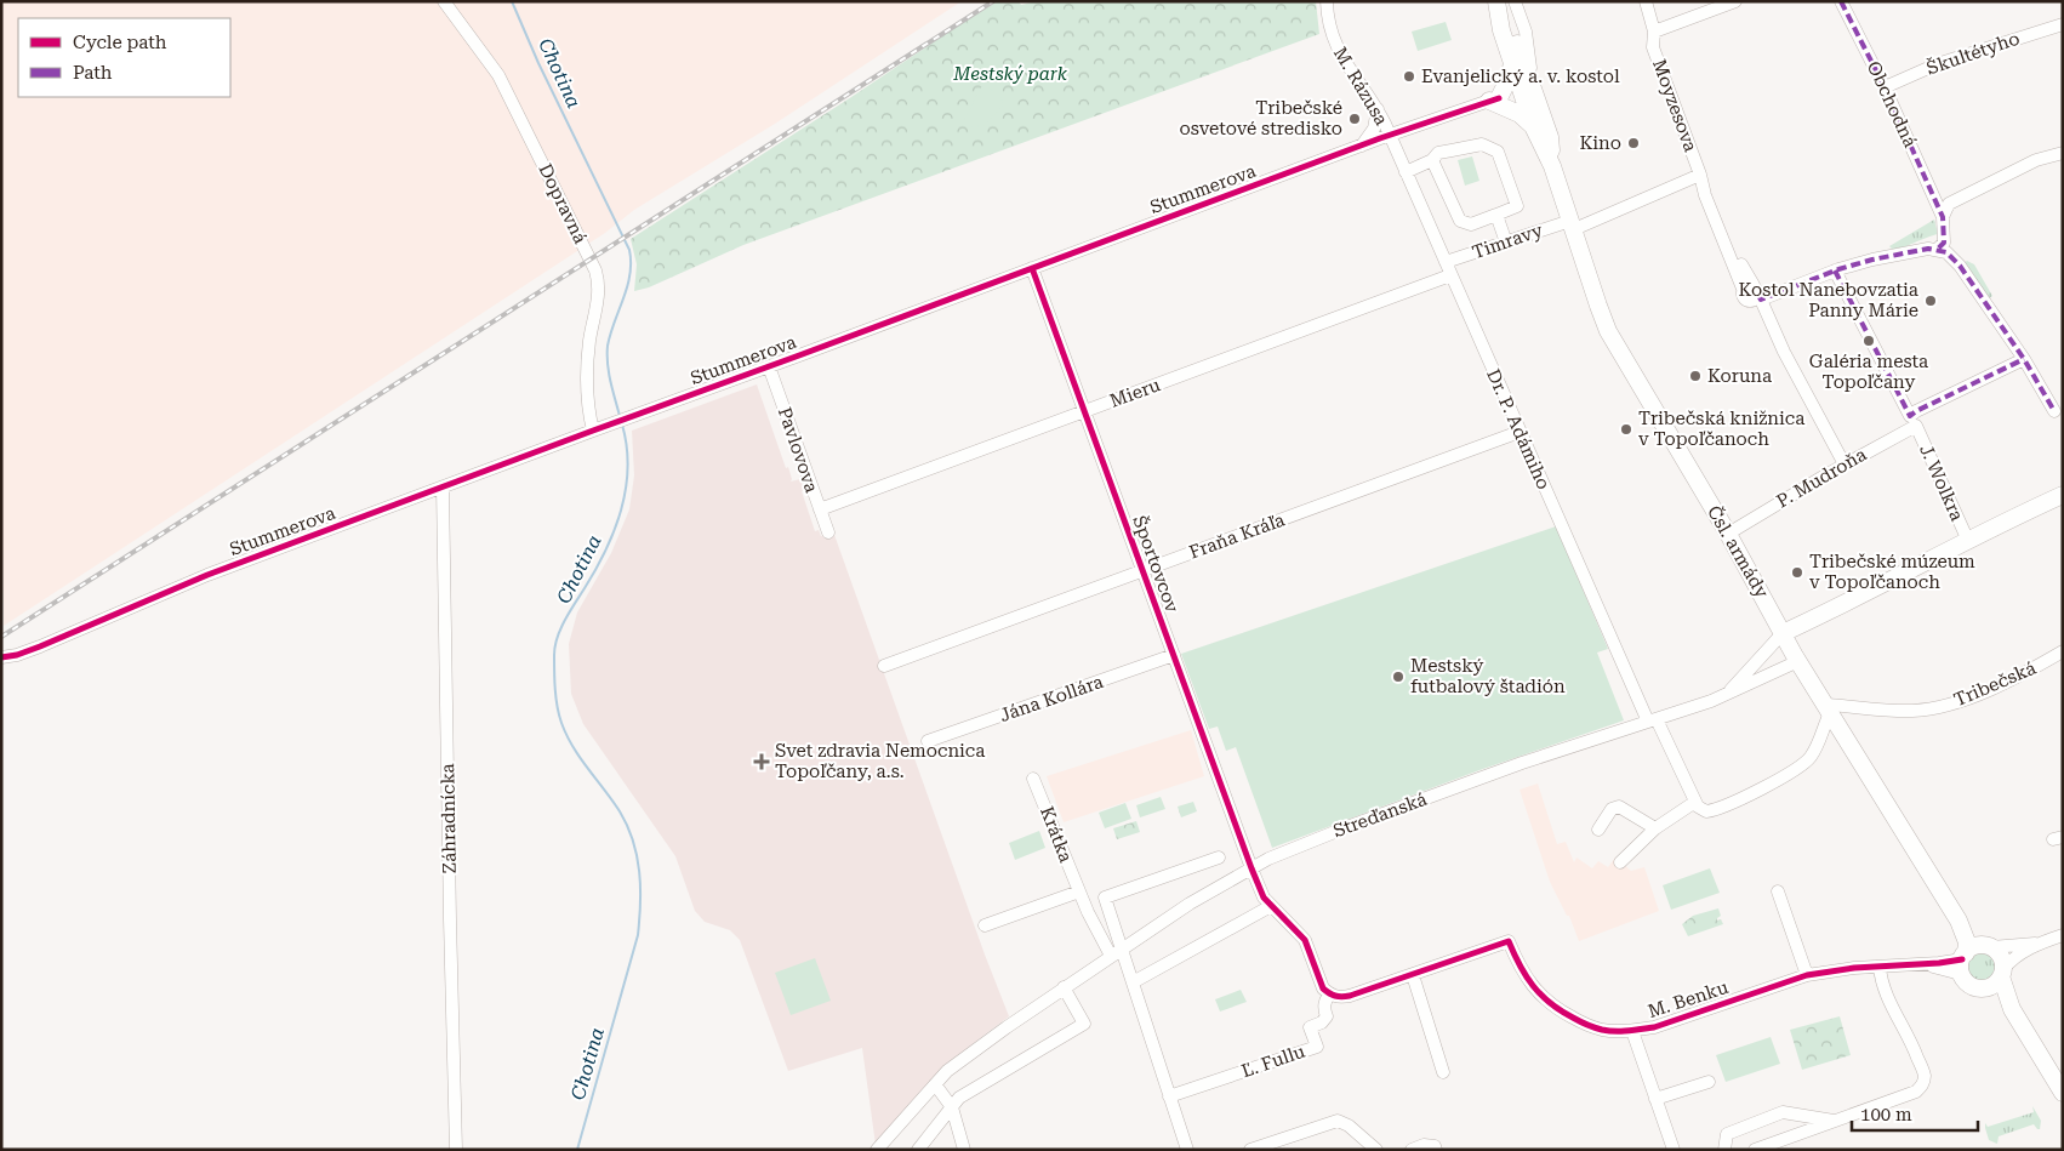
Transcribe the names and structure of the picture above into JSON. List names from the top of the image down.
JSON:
{
  "streets": {
    "main road": ["Čsl. armády"],
    "street": [
      "Škultétyho",
      "M. Rázusa",
      "Obchodná",
      "Moyzesova",
      "Stummerova",
      "Dopravná",
      "Timravy",
      "Mieru",
      "Dr. P. Adámiho",
      "Pavlovova",
      "P. Mudroňa",
      "J. Wolkra",
      "Fraňa Kráľa",
      "Športovcov",
      "Tribečská",
      "Jána Kollára",
      "Streďanská",
      "Záhradnícka",
      "Krátka",
      "M. Benku",
      "Ľ. Fullu"
    ]
  },
  "crossings": [
    ["Škultétyho", "Obchodná"],
    ["M. Rázusa", "Stummerova"],
    ["M. Rázusa", "Dr. P. Adámiho"],
    ["Moyzesova", "Timravy"],
    ["Moyzesova", "P. Mudroňa"],
    ["Stummerova", "Dopravná"],
    ["Stummerova", "Dr. P. Adámiho"],
    ["Stummerova", "Pavlovova"],
    ["Stummerova", "Športovcov"],
    ["Stummerova", "Záhradnícka"],
    ["Timravy", "Dr. P. Adámiho"],
    ["Timravy", "Čsl. armády"],
    ["Mieru", "Dr. P. Adámiho"],
    ["Mieru", "Pavlovova"],
    ["Mieru", "Športovcov"],
    ["Dr. P. Adámiho", "Fraňa Kráľa"],
    ["Dr. P. Adámiho", "Streďanská"],
    ["P. Mudroňa", "J. Wolkra"],
    ["P. Mudroňa", "Čsl. armády"],
    ["Fraňa Kráľa", "Športovcov"],
    ["Čsl. armády", "Tribečská"],
    ["Čsl. armády", "Streďanská"],
    ["Čsl. armády", "M. Benku"],
    ["Športovcov", "Jána Kollára"],
    ["Športovcov", "Streďanská"],
    ["Športovcov", "Ľ. Fullu"],
    ["Streďanská", "Krátka"]
  ],
  "water": ["Chotina"],
  "parks": ["Mestský park"],
  "places": {
    "other": [
      "Evanjelický a. v. kostol",
      "Tribečské osvetové stredisko",
      "Kino",
      "Kostol Nanebovzatia Panny Márie",
      "Galéria mesta Topoľčany",
      "Koruna",
      "Tribečská knižnica v Topoľčanoch",
      "Tribečské múzeum v Topoľčanoch",
      "Mestský futbalový štadión"
    ],
    "health": ["Svet zdravia Nemocnica Topoľčany, a.s."]
  },
  "legend": ["Cycle path", "Path"],
  "scale_bar": "100 m"
}
